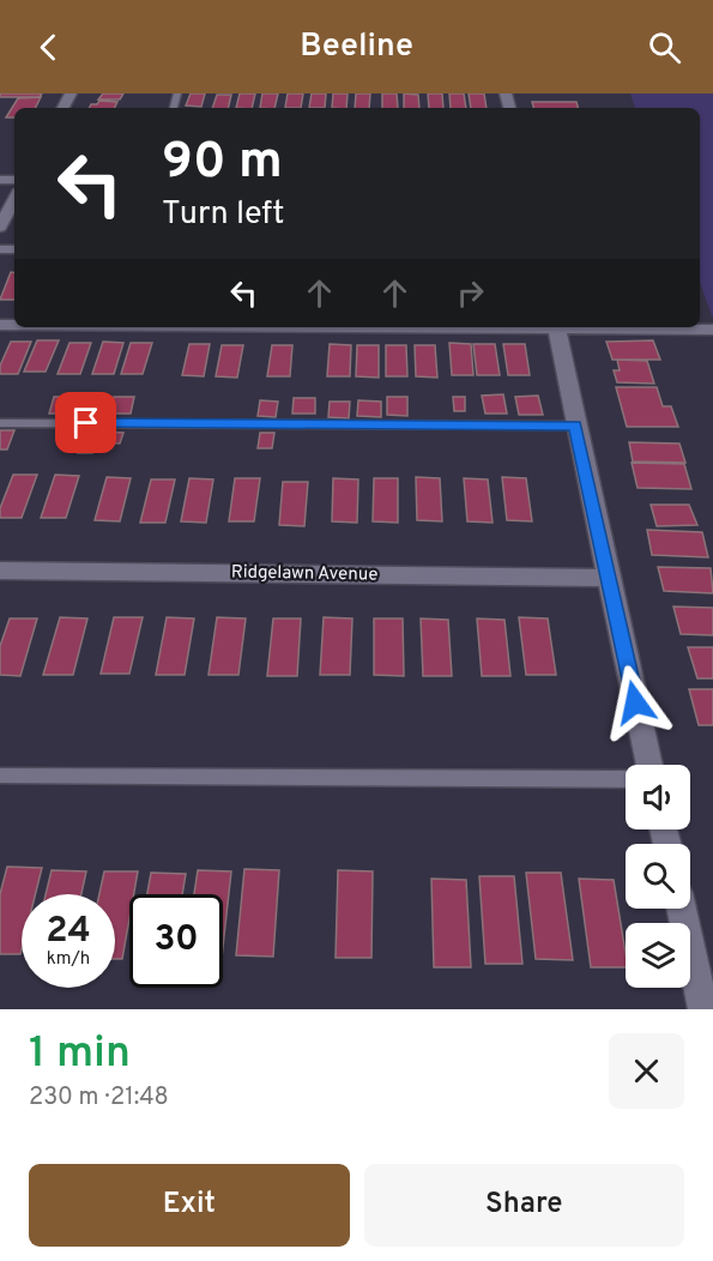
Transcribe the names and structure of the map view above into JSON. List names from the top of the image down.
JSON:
{
  "streets": {
    "street": ["Ridgelawn Avenue"]
  },
  "page": {
    "header": "Beeline",
    "turn": ["90 m", "Turn left"],
    "speed": "24 km/h",
    "limit": "30",
    "heading": ["1 min", "230 m · 21:48"],
    "buttons": ["Exit", "Share"]
  }
}
